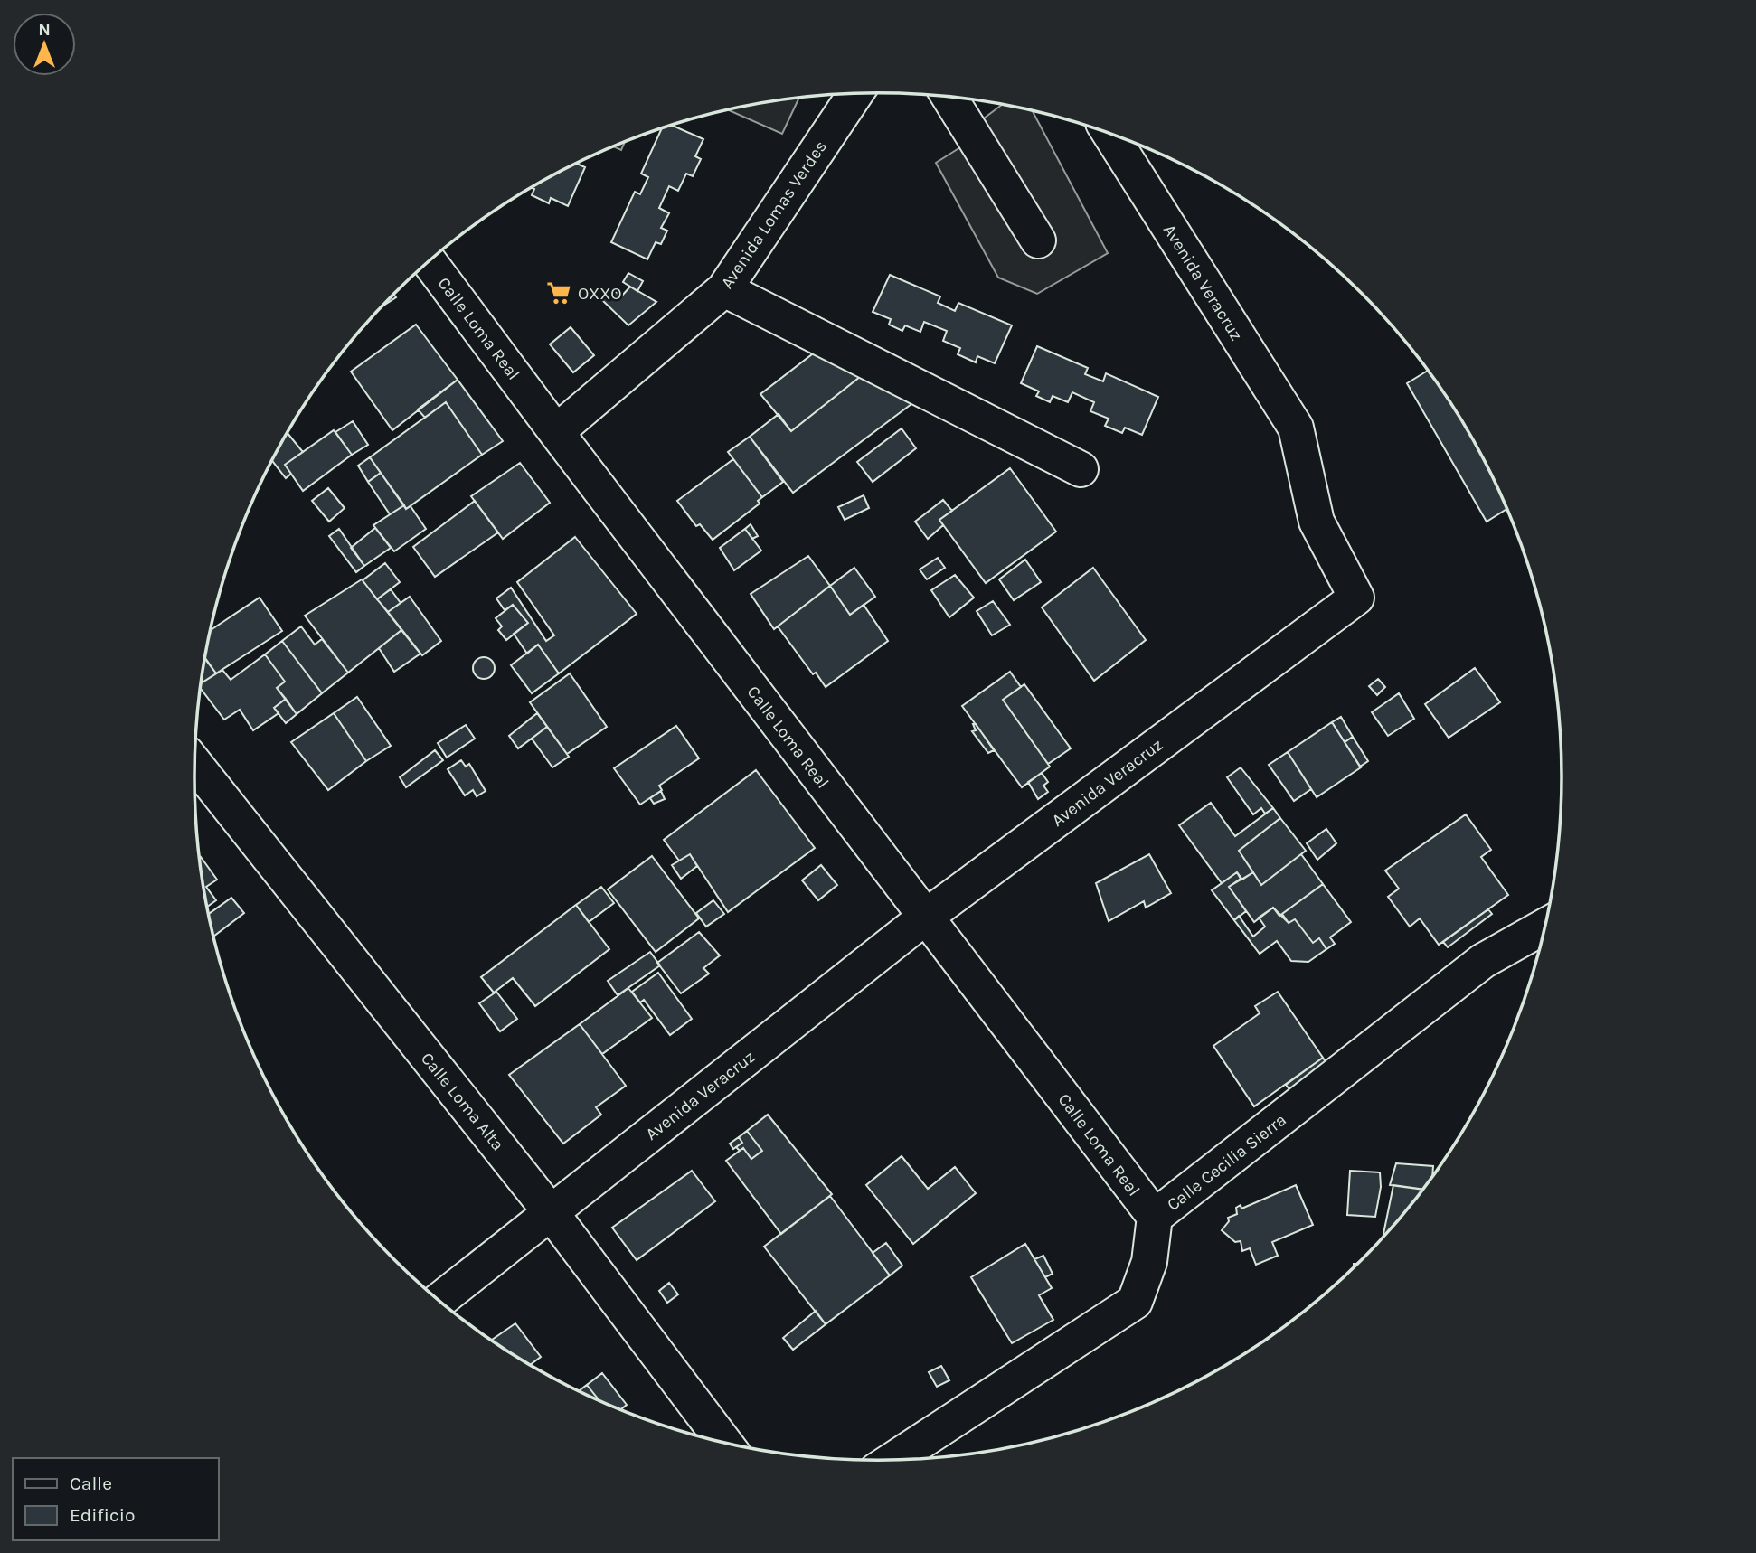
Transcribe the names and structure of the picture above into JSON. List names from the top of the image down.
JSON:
{
  "streets": {
    "street": [
      "Avenida Lomas Verdes",
      "Avenida Veracruz",
      "Calle Loma Real",
      "Calle Loma Alta",
      "Calle Cecilia Sierra"
    ]
  },
  "crossings": [
    ["Avenida Lomas Verdes", "Calle Loma Real"],
    ["Avenida Veracruz", "Calle Loma Real"],
    ["Avenida Veracruz", "Calle Loma Alta"],
    ["Calle Loma Real", "Calle Cecilia Sierra"]
  ],
  "places": {
    "supermarket": ["OXXO"]
  },
  "legend": ["Calle", "Edificio"],
  "north": "top"
}
